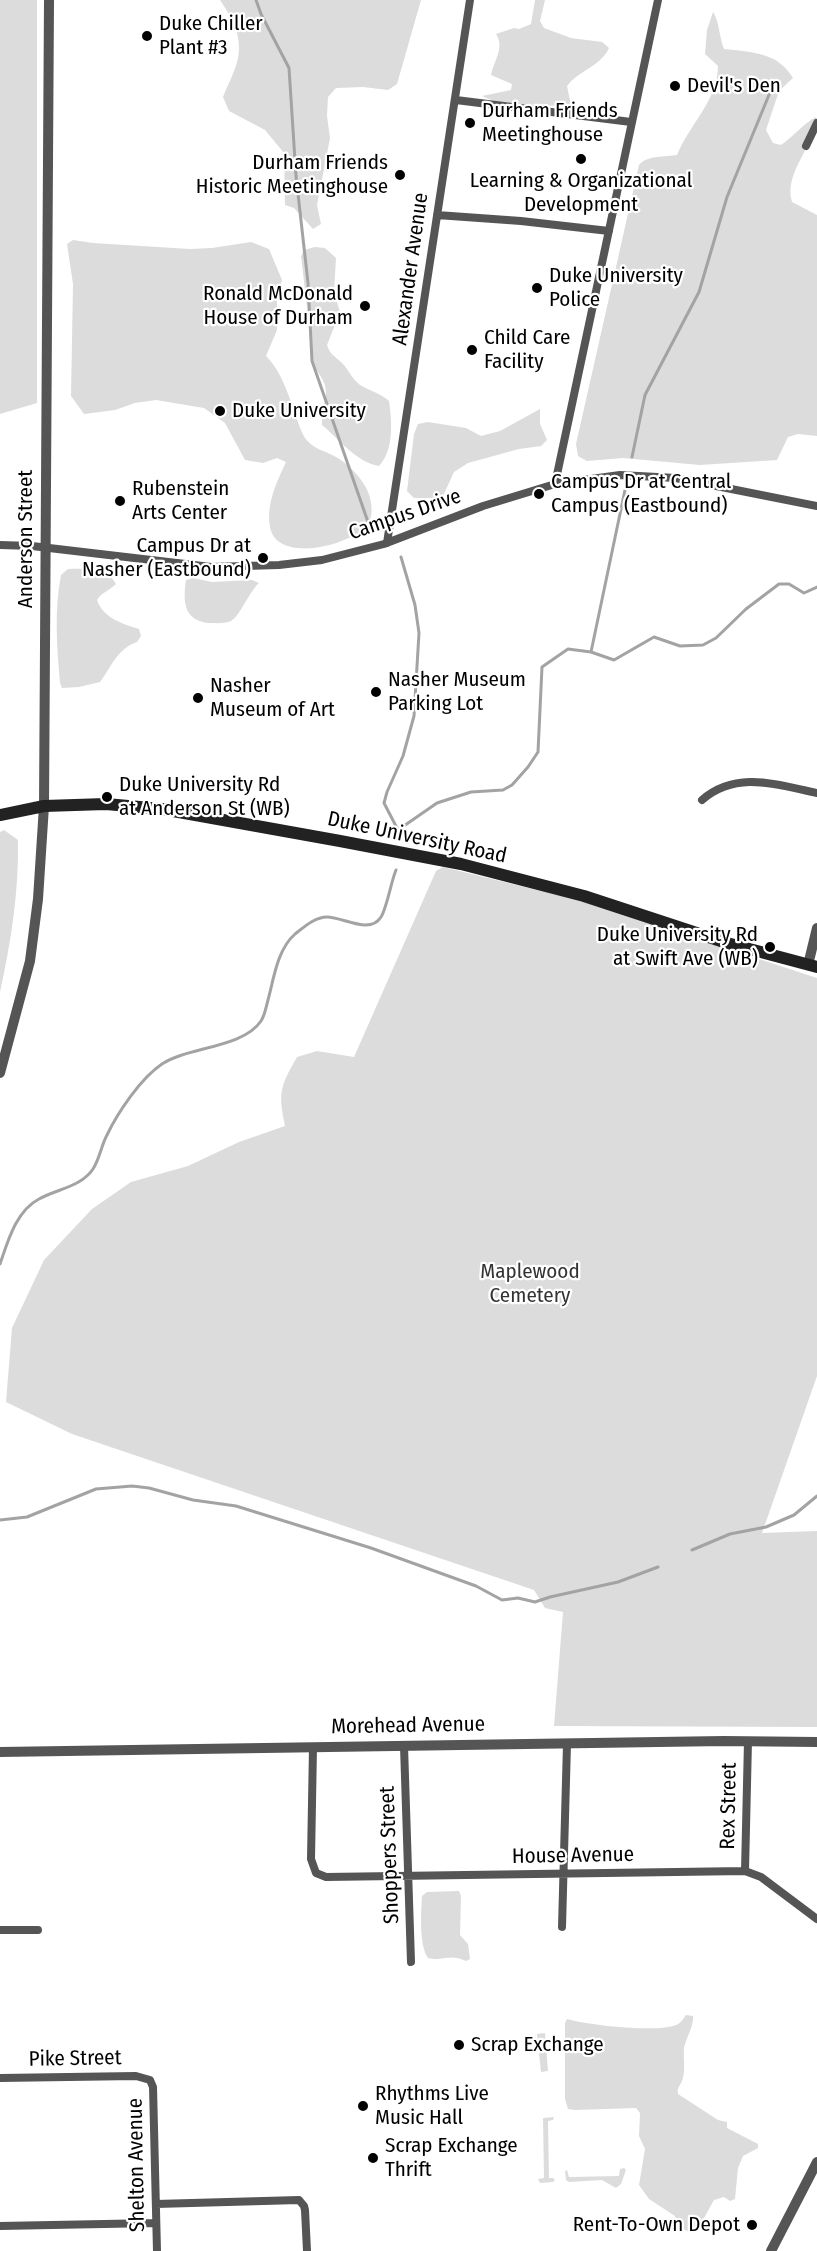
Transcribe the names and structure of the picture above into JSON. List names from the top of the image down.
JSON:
{
  "streets": {
    "main road": ["Duke University Road"],
    "street": [
      "Alexander Avenue",
      "Campus Drive",
      "Anderson Street",
      "Morehead Avenue",
      "Rex Street",
      "Shoppers Street",
      "House Avenue",
      "Pike Street",
      "Shelton Avenue"
    ]
  },
  "crossings": [
    ["Alexander Avenue", "Campus Drive"],
    ["Campus Drive", "Anderson Street"],
    ["Anderson Street", "Duke University Road"],
    ["Morehead Avenue", "Rex Street"],
    ["Morehead Avenue", "Shoppers Street"],
    ["Morehead Avenue", "House Avenue"],
    ["Rex Street", "House Avenue"],
    ["Shoppers Street", "House Avenue"],
    ["Pike Street", "Shelton Avenue"]
  ],
  "parks": ["Maplewood Cemetery"],
  "places": [
    "Duke Chiller Plant #3",
    "Devil's Den",
    "Durham Friends Meetinghouse",
    "Learning & Organizational Development",
    "Durham Friends Historic Meetinghouse",
    "Duke University Police",
    "Ronald McDonald House of Durham",
    "Child Care Facility",
    "Duke University",
    "Campus Dr at Central Campus (Eastbound)",
    "Rubenstein Arts Center",
    "Campus Dr at Nasher (Eastbound)",
    "Nasher Museum Parking Lot",
    "Nasher Museum of Art",
    "Duke University Rd at Anderson St (WB)",
    "Duke University Rd at Swift Ave (WB)",
    "Scrap Exchange",
    "Rhythms Live Music Hall",
    "Scrap Exchange Thrift",
    "Rent-To-Own Depot"
  ]
}
